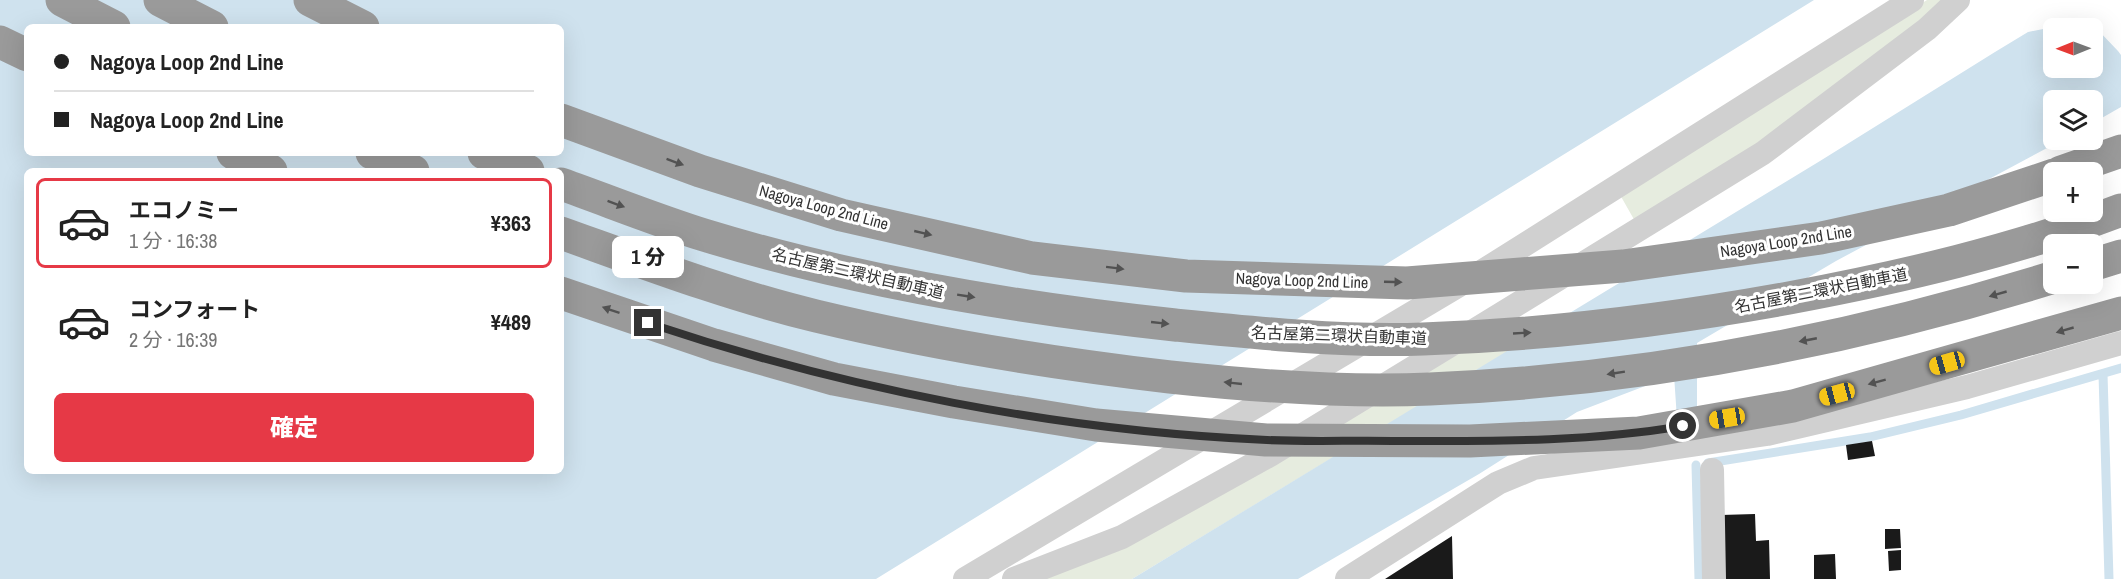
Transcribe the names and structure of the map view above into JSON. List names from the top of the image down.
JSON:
{
  "streets": {
    "highway": ["Nagoya Loop 2nd Line", "名古屋第二環状自動車道"]
  },
  "north": "left",
  "page": {
    "map_buttons": ["+", "−"],
    "banner": ["Nagoya Loop 2nd Line", "Nagoya Loop 2nd Line"],
    "list": [
      {
        "name": "エコノミー",
        "note": "1 分 · 16:38",
        "value": "¥363"
      },
      {
        "name": "コンフォート",
        "note": "2 分 · 16:39",
        "value": "¥489"
      }
    ],
    "bubble": "1 分",
    "buttons": "確定"
  }
}
